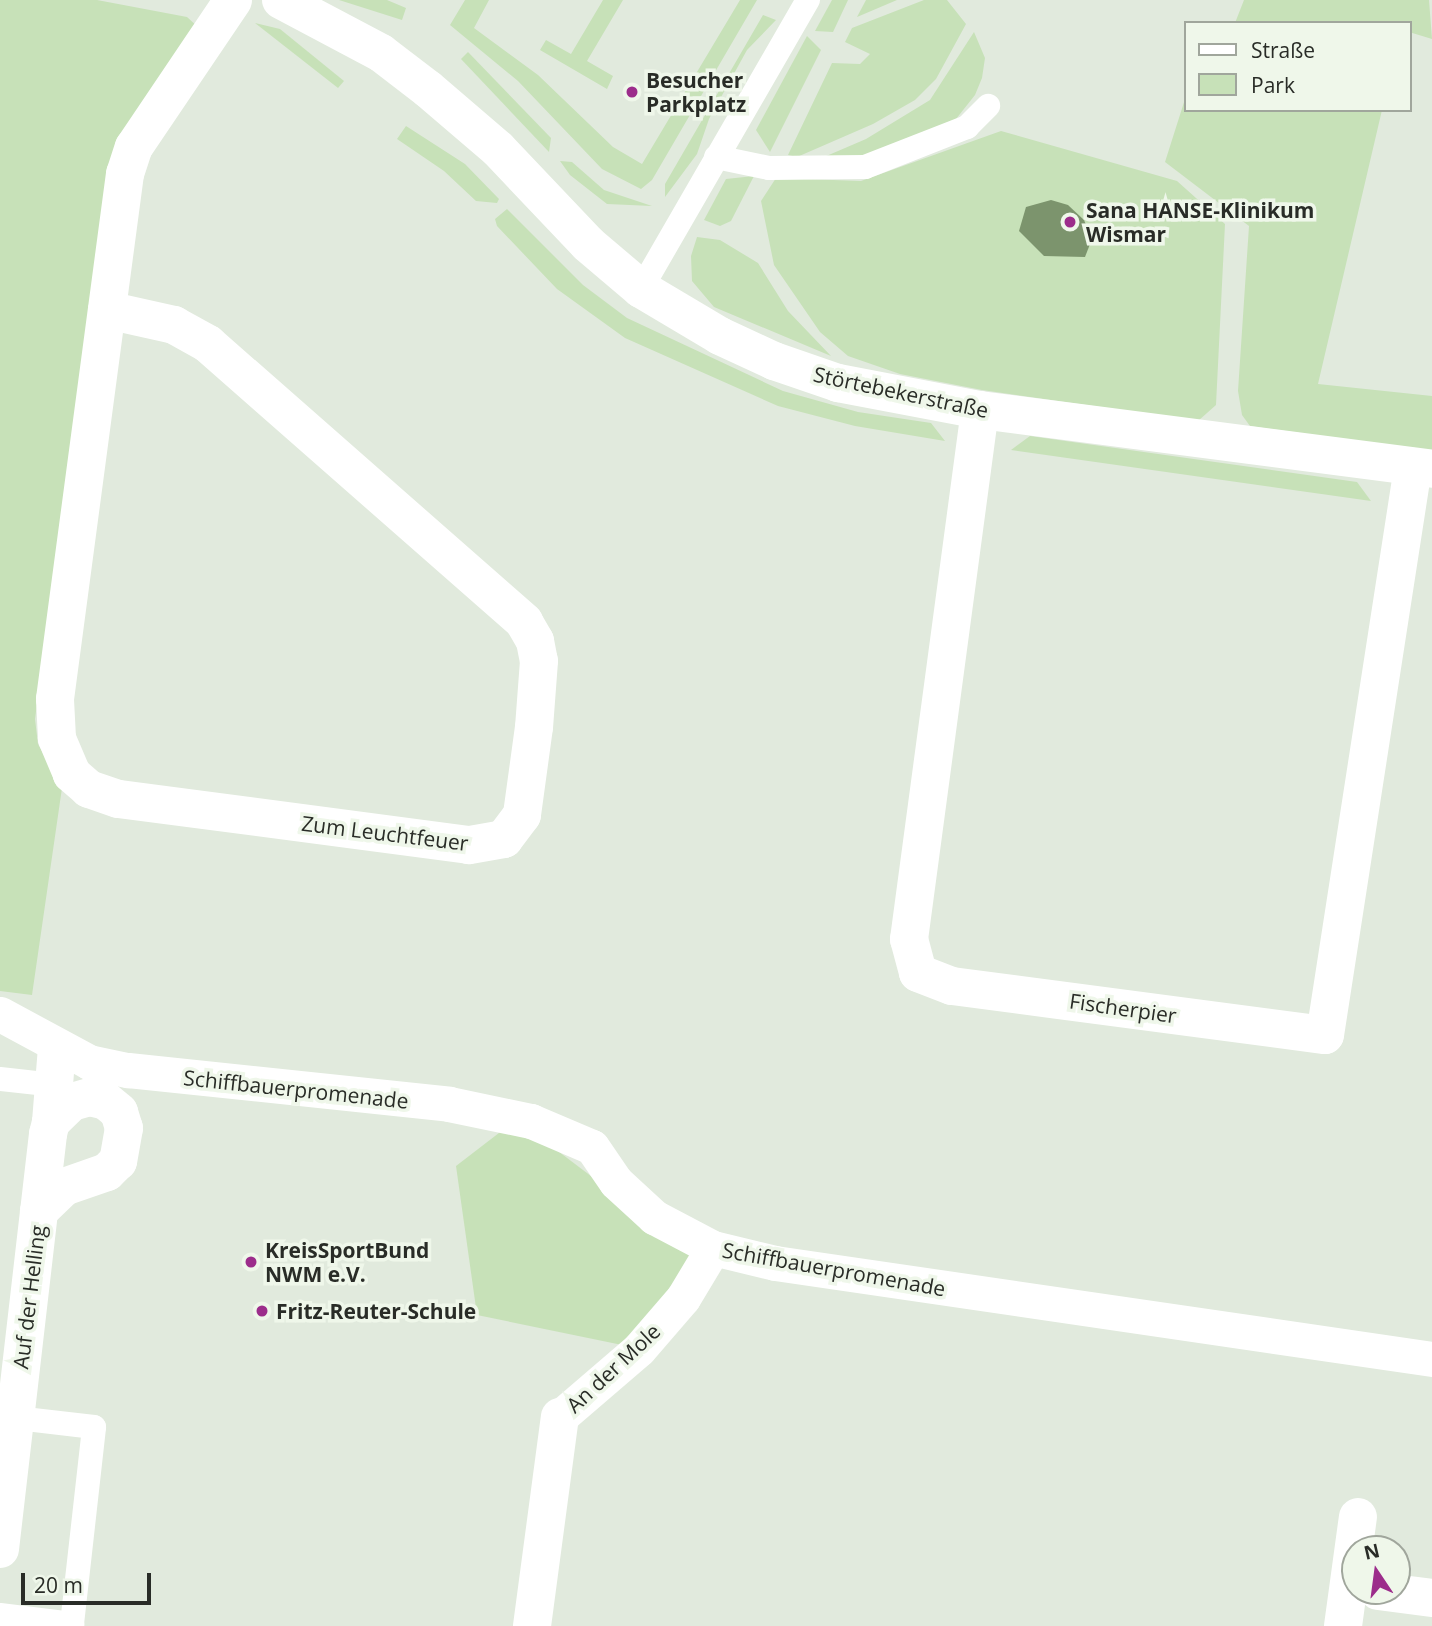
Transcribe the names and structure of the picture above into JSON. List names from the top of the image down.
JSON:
{
  "streets": {
    "street": [
      "Störtebekerstraße",
      "Zum Leuchtfeuer",
      "Fischerpier",
      "Schiffbauerpromenade",
      "Auf der Helling",
      "An der Mole"
    ]
  },
  "crossings": [
    ["Störtebekerstraße", "Fischerpier"],
    ["Schiffbauerpromenade", "An der Mole"]
  ],
  "places": [
    "Besucher Parkplatz",
    "Sana HANSE-Klinikum Wismar",
    "KreisSportBund NWM e.V.",
    "Fritz-Reuter-Schule"
  ],
  "legend": ["Straße", "Park"],
  "scale_bar": "20 m",
  "north": "top"
}
